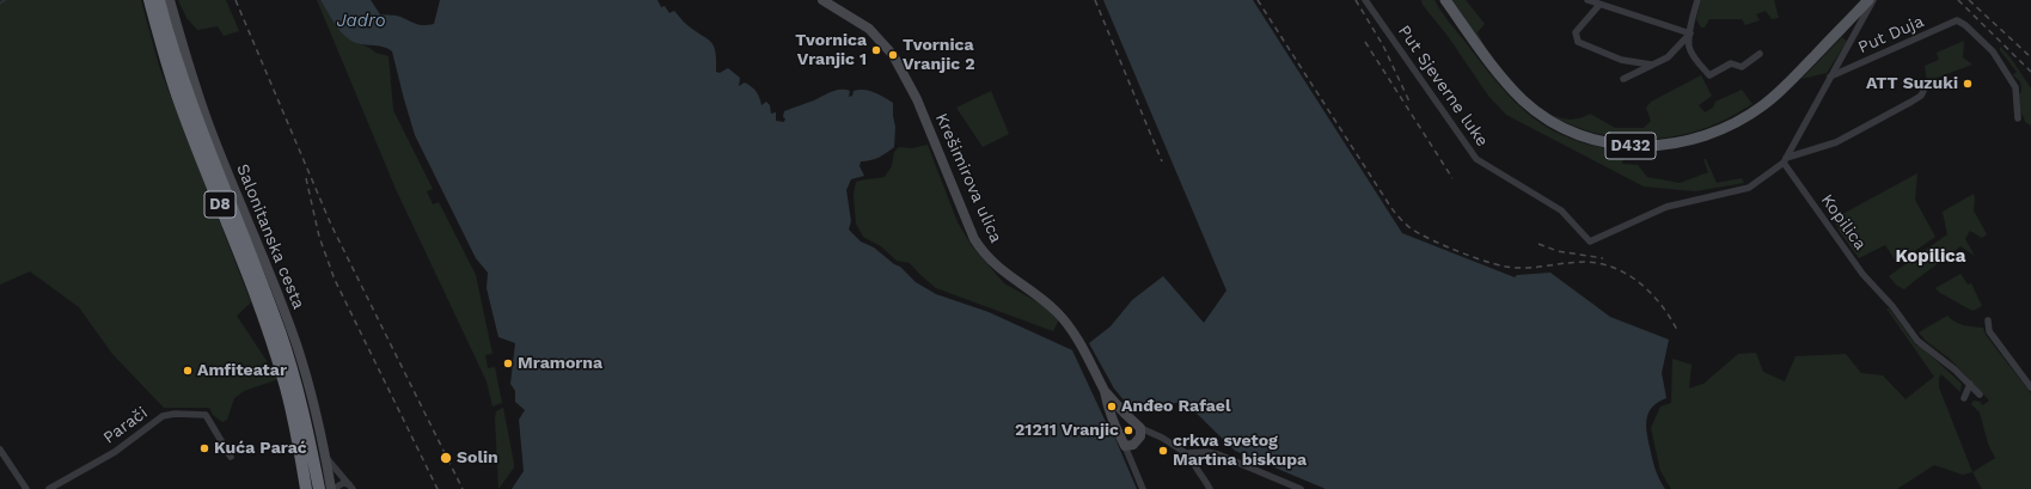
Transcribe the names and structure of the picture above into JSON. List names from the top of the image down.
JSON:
{
  "streets": {
    "highway": ["D8"],
    "main road": ["D432", "Krešimirova ulica", "Salonitanska cesta"],
    "street": [
      "Put Duja",
      "Put Sjeverne luke",
      "Kopilica",
      "Parači"
    ]
  },
  "crossings": [
    ["Put Sjeverne luke", "Kopilica"]
  ],
  "districts": ["Kopilica"],
  "water": ["Jadro"],
  "places": [
    "Tvornica Vranjic 1",
    "Tvornica Vranjic 2",
    "ATT Suzuki",
    "Mramorna",
    "Amfiteatar",
    "Anđeo Rafael",
    "21211 Vranjic",
    "Kuća Parać",
    "crkva svetog Martina biskupa",
    "Solin"
  ]
}
